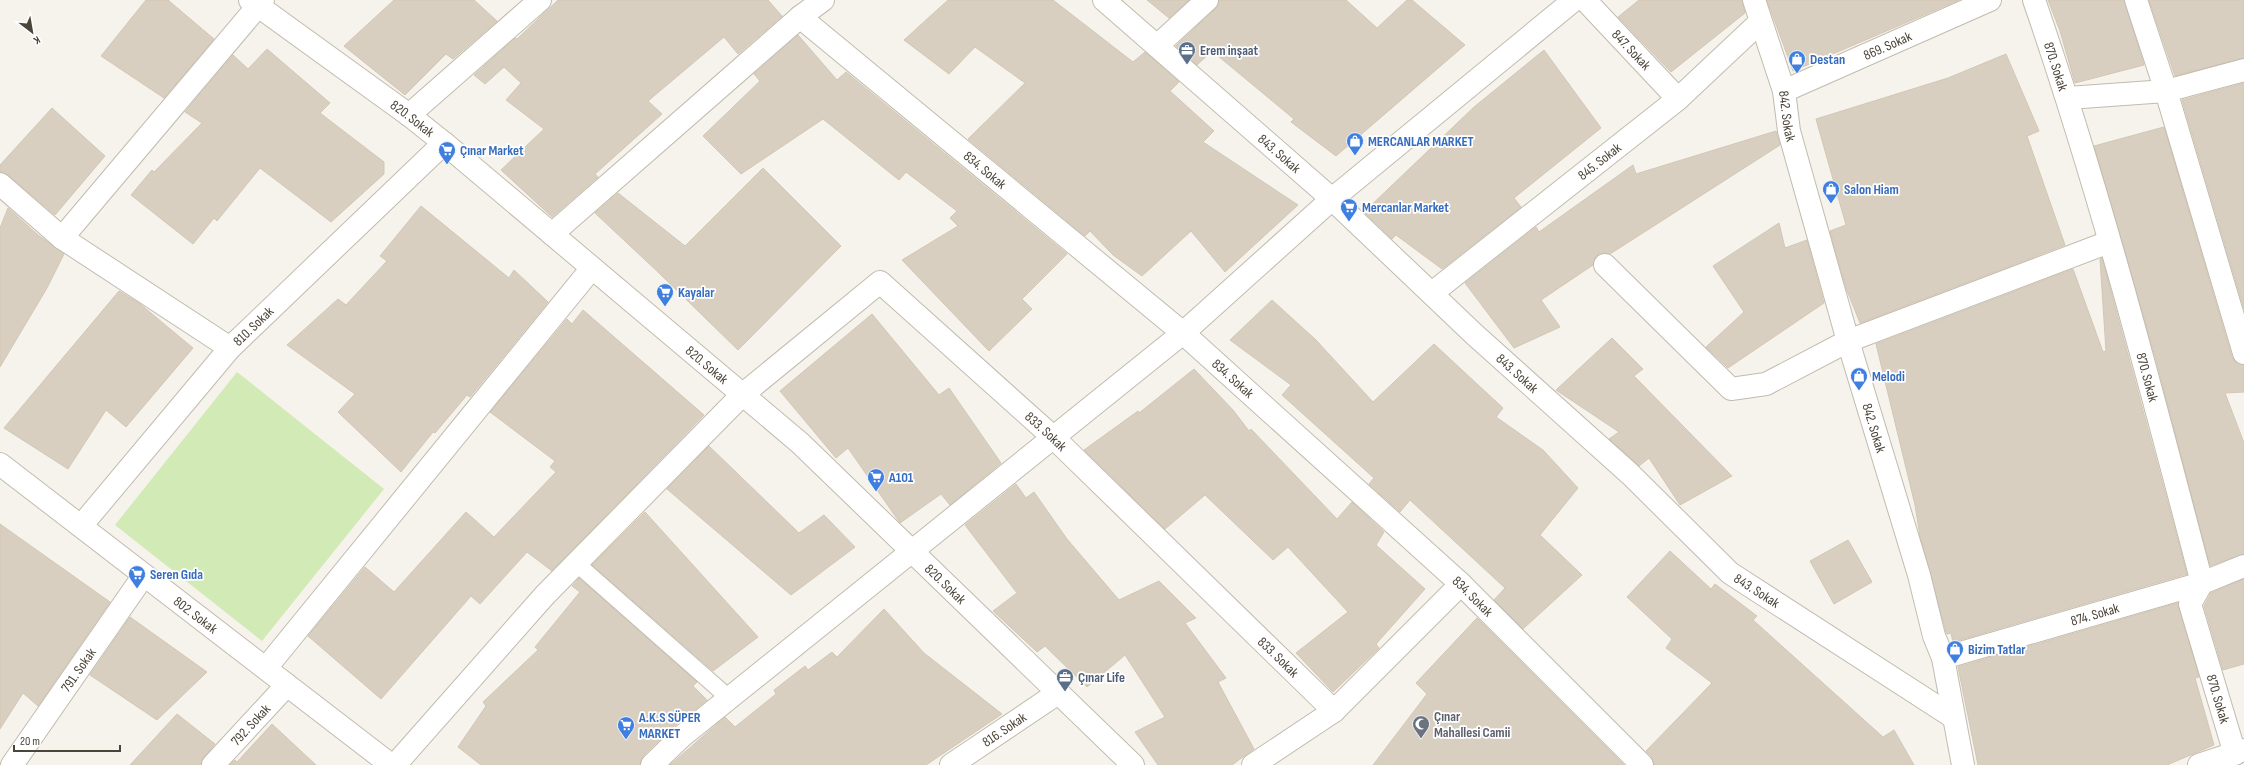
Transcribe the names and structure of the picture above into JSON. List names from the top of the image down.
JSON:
{
  "streets": {
    "street": [
      "869. Sokak",
      "847. Sokak",
      "870. Sokak",
      "842. Sokak",
      "820. Sokak",
      "843. Sokak",
      "845. Sokak",
      "834. Sokak",
      "810. Sokak",
      "833. Sokak",
      "802. Sokak",
      "874. Sokak",
      "791. Sokak",
      "792. Sokak",
      "816. Sokak"
    ]
  },
  "crossings": [
    ["869. Sokak", "842. Sokak"],
    ["847. Sokak", "845. Sokak"],
    ["870. Sokak", "874. Sokak"],
    ["842. Sokak", "843. Sokak"],
    ["842. Sokak", "845. Sokak"],
    ["842. Sokak", "874. Sokak"],
    ["820. Sokak", "810. Sokak"],
    ["820. Sokak", "833. Sokak"],
    ["820. Sokak", "816. Sokak"],
    ["843. Sokak", "845. Sokak"],
    ["810. Sokak", "802. Sokak"],
    ["802. Sokak", "791. Sokak"],
    ["802. Sokak", "792. Sokak"]
  ],
  "places": {
    "office": ["Erem inşaat", "Çınar Life"],
    "shop": [
      "Destan",
      "MERCANLAR MARKET",
      "Salon Hiam",
      "Melodi",
      "Bizim Tatlar"
    ],
    "supermarket": [
      "Çınar Market",
      "Mercanlar Market",
      "Kayalar",
      "A101",
      "Seren Gıda",
      "A.K.S SÜPER MARKET"
    ],
    "mosque": ["Çınar Mahallesi Camii"]
  },
  "scale_bar": "20 m",
  "north": "bottom right"
}
